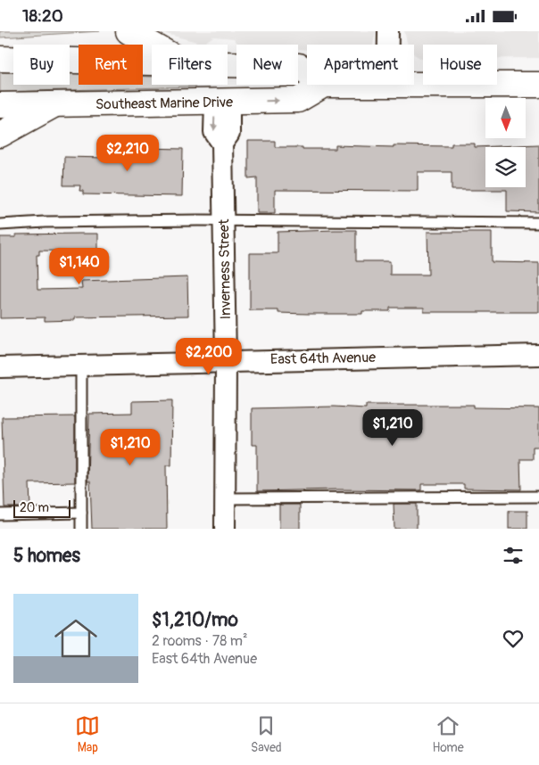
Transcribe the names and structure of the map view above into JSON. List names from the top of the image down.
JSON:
{
  "streets": {
    "main road": ["Southeast Marine Drive"],
    "street": ["Inverness Street", "East 64th Avenue"]
  },
  "crossings": [
    ["Southeast Marine Drive", "Inverness Street"],
    ["Inverness Street", "East 64th Avenue"]
  ],
  "scale_bar": "20 m",
  "north": "bottom",
  "page": {
    "status": "18:20",
    "chip": [
      "Buy",
      "Rent",
      "Filters",
      "New",
      "Apartment",
      "House"
    ],
    "price": [
      "$2,210",
      "$1,140",
      "$2,200",
      "$1,210",
      "$1,210"
    ],
    "scale": "20 m",
    "heading": "5 homes",
    "list": [
      {
        "name": "$1,210/mo",
        "note": "2 rooms · 78 m² · East 64th Avenue"
      }
    ],
    "tabs": ["Map", "Saved", "Home"]
  }
}
